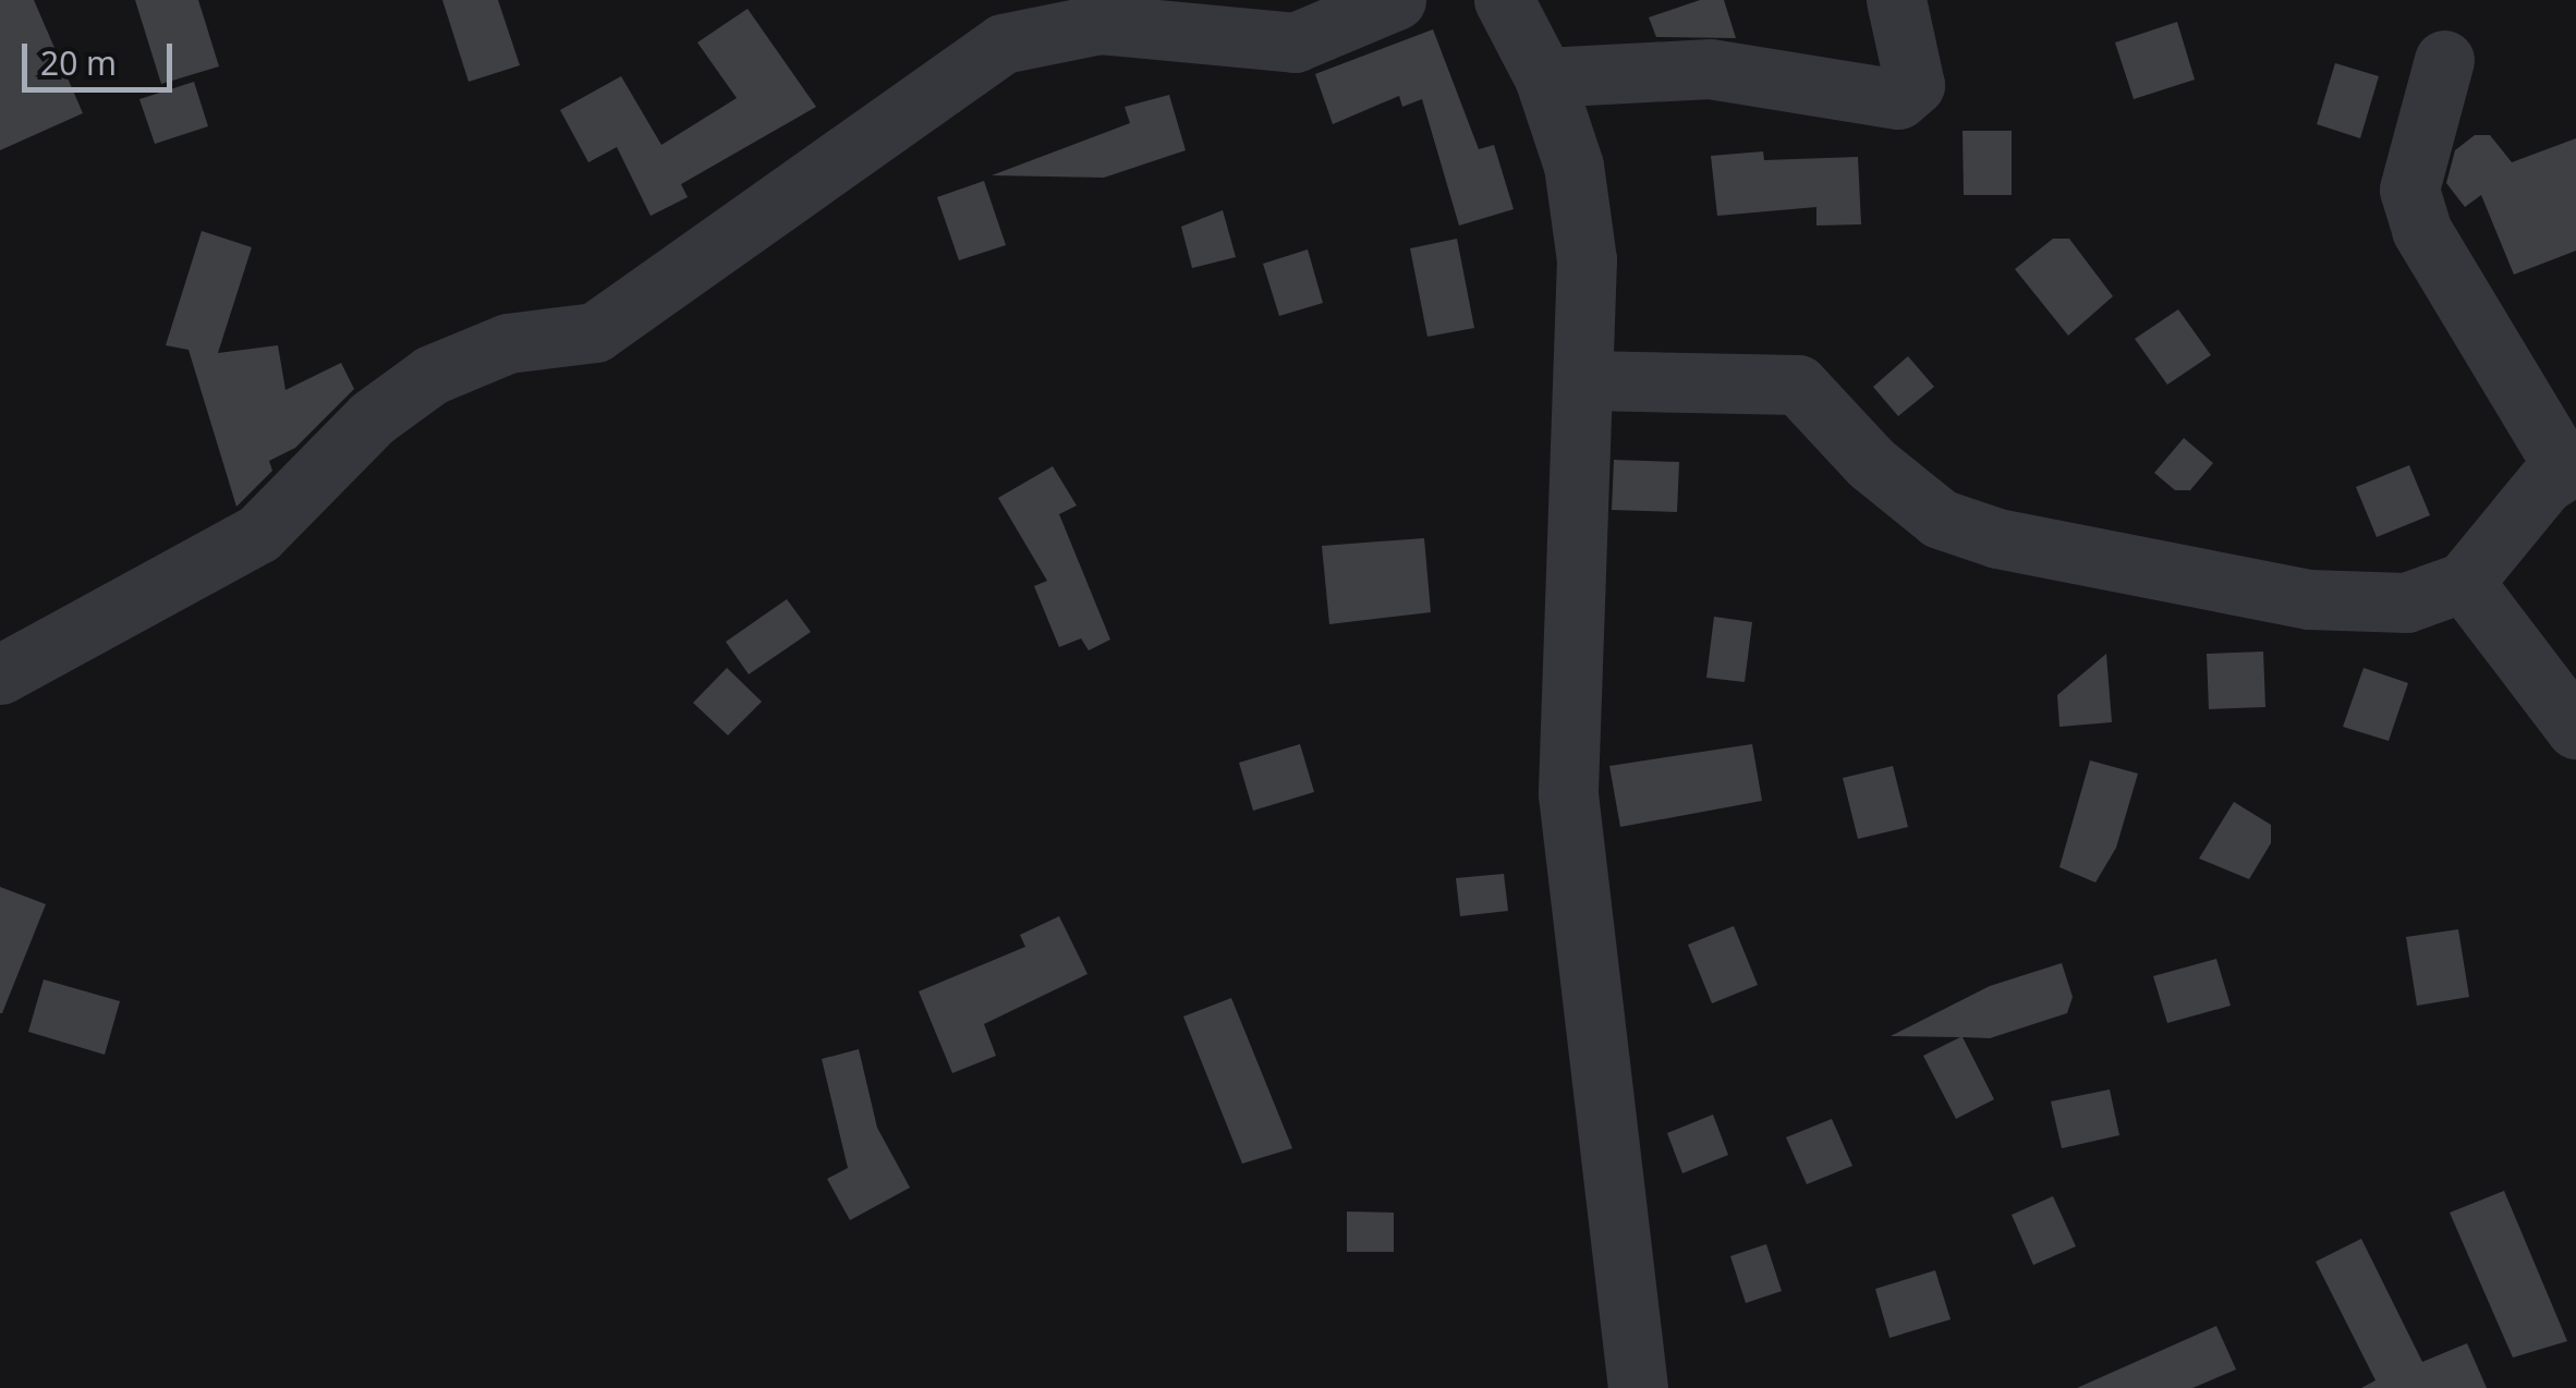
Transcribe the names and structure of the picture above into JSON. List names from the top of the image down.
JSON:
{
  "scale_bar": "20 m"
}
